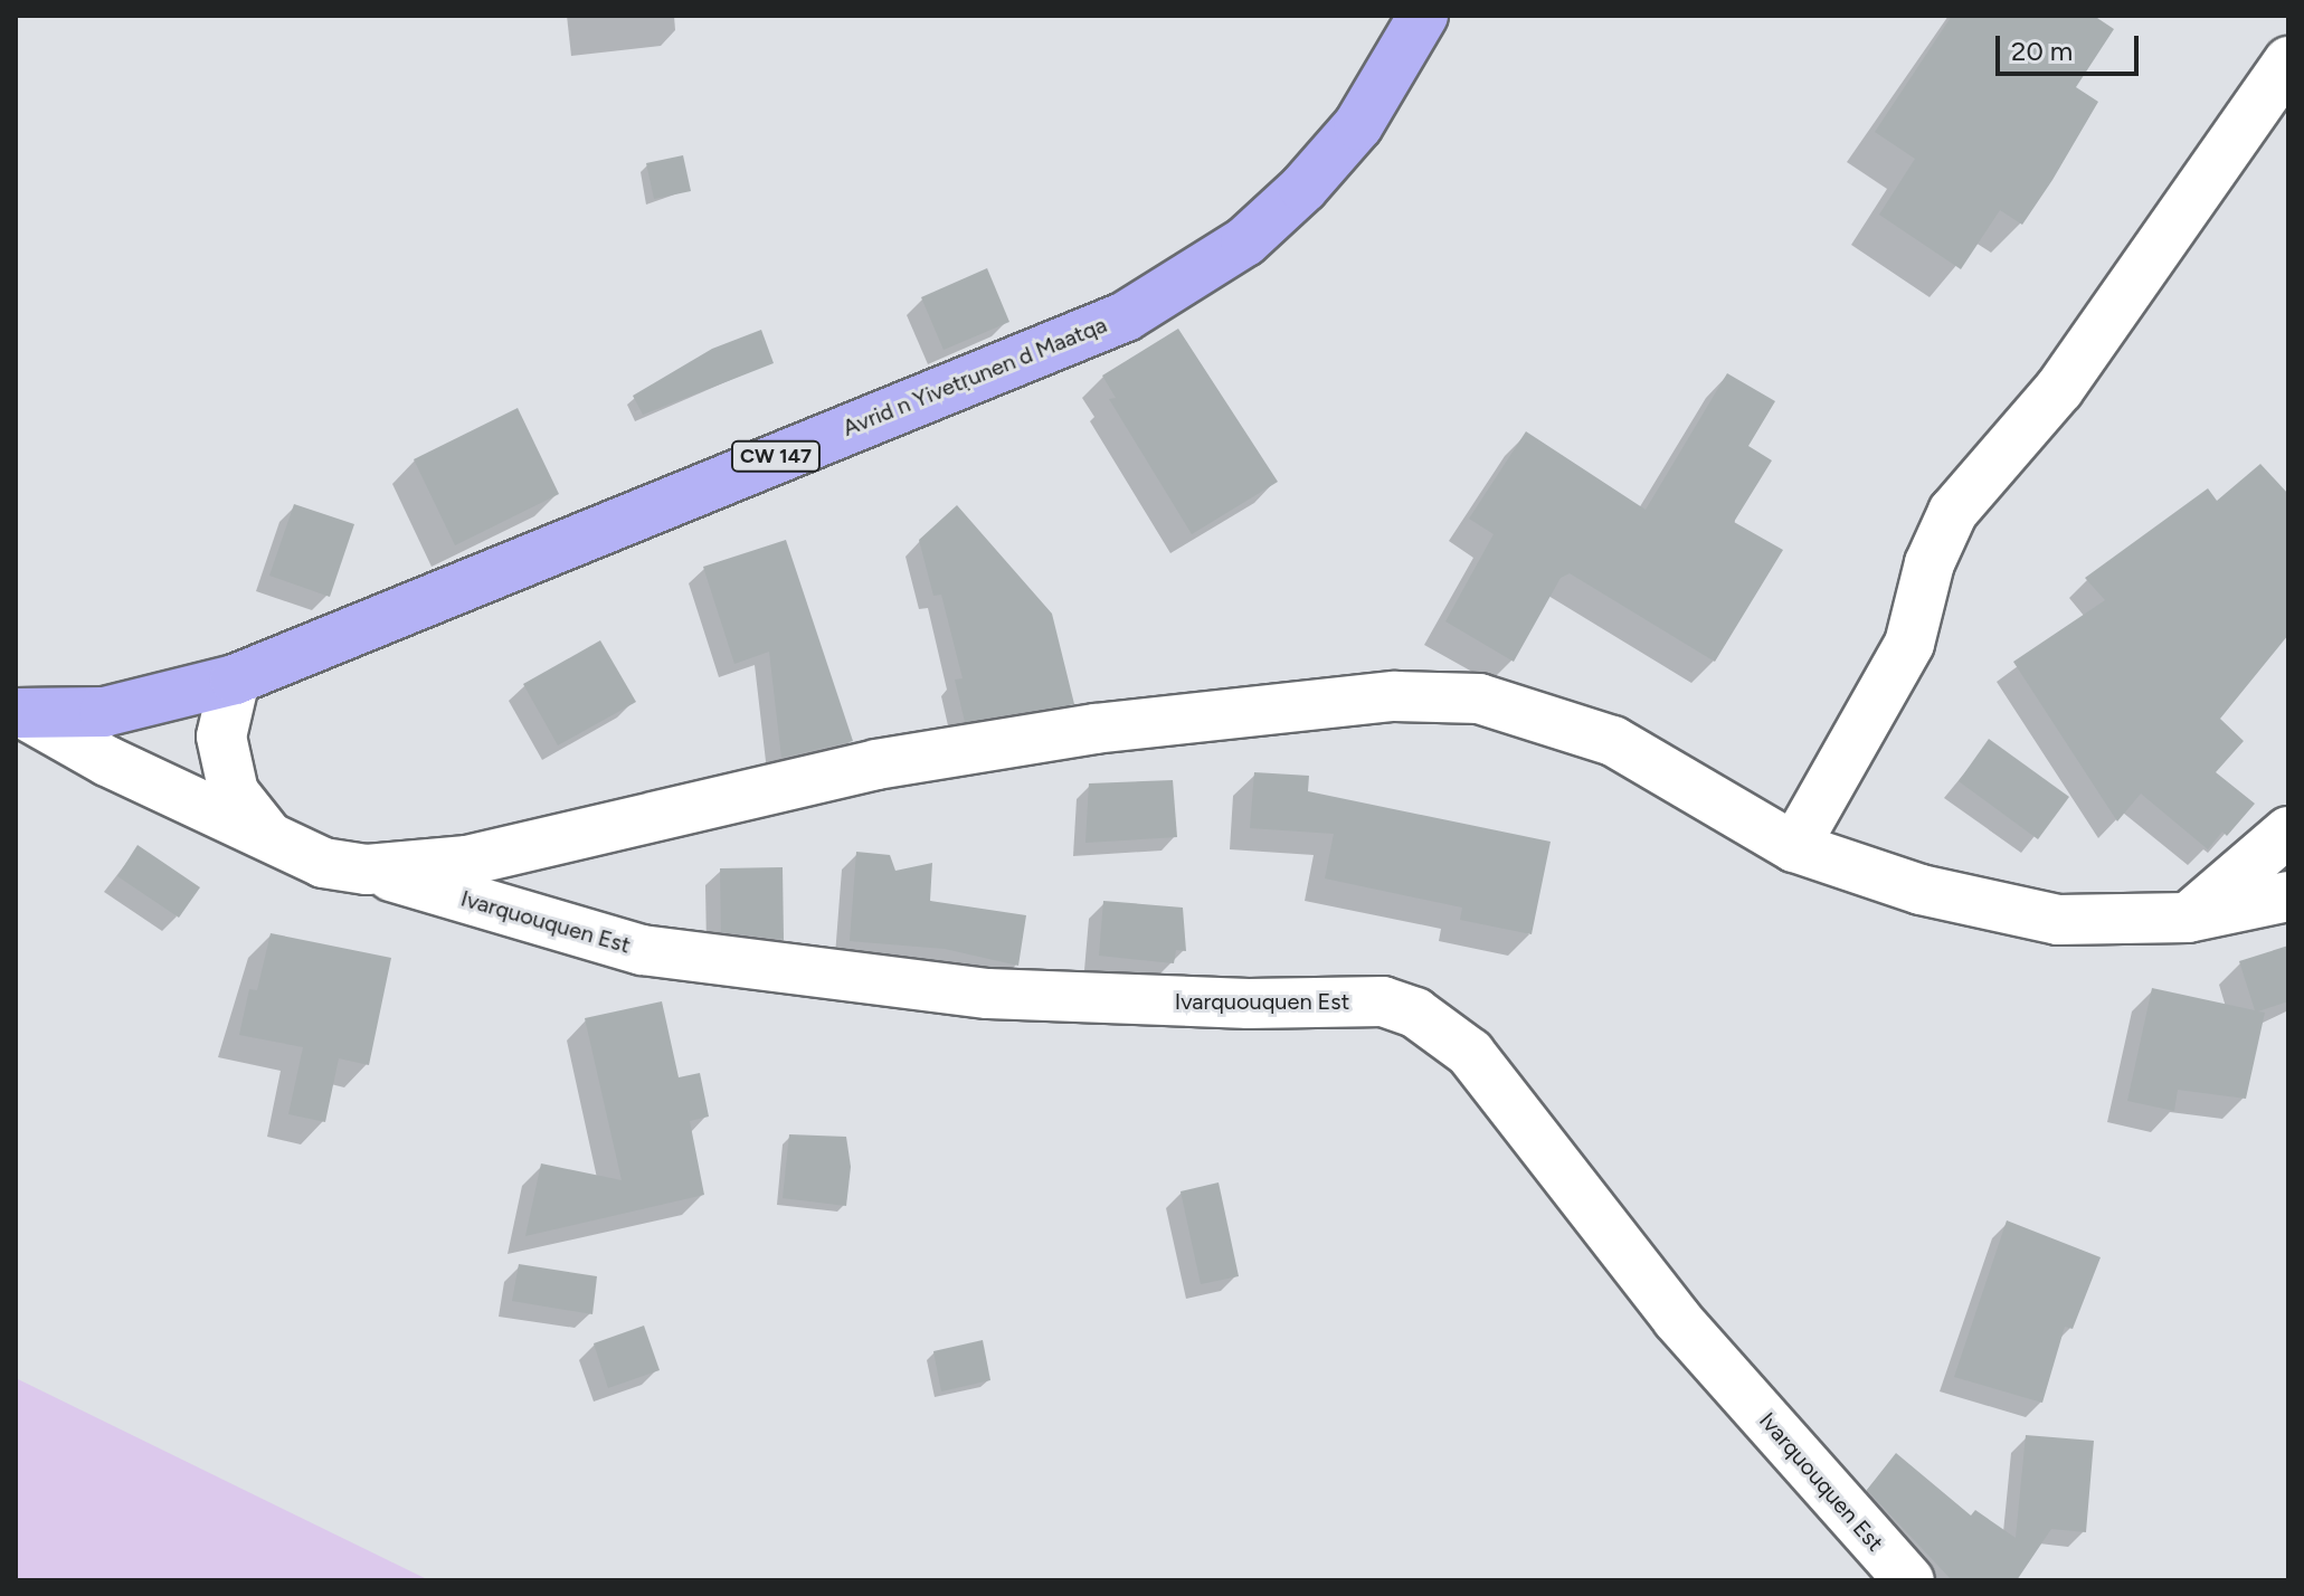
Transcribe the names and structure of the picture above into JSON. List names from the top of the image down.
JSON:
{
  "streets": {
    "main road": ["Avrid n Yivetṛunen d Maatqa", "CW 147"],
    "street": ["Ivarquouquen Est"]
  },
  "scale_bar": "20 m"
}
